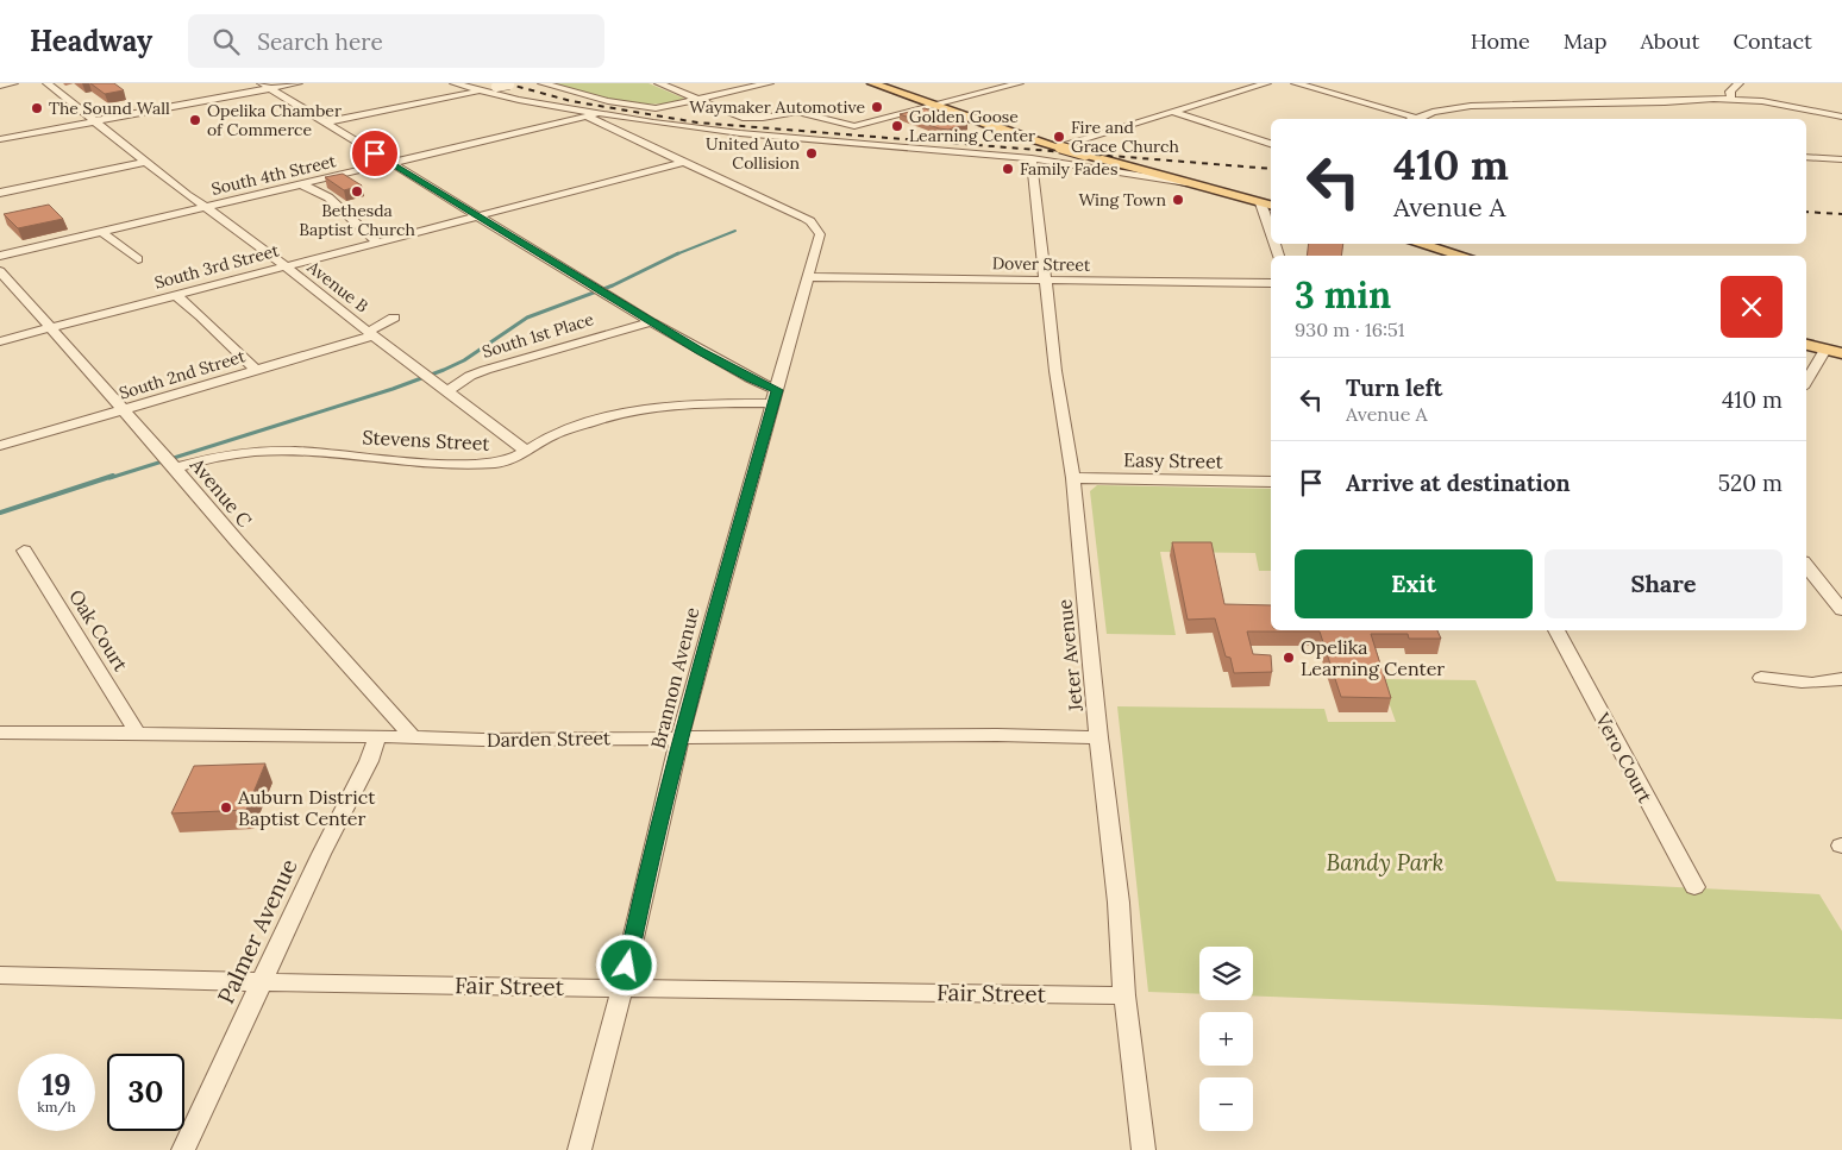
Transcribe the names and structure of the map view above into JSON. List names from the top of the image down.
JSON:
{
  "streets": {
    "street": [
      "South 4th Street",
      "Dover Street",
      "South 3rd Street",
      "Avenue B",
      "South 1st Place",
      "South 2nd Street",
      "Stevens Street",
      "Easy Street",
      "Avenue C",
      "Oak Court",
      "Jeter Avenue",
      "Brannon Avenue",
      "Darden Street",
      "Vero Court",
      "Palmer Avenue",
      "Fair Street"
    ]
  },
  "crossings": [
    ["South 4th Street", "Avenue B"],
    ["Dover Street", "Jeter Avenue"],
    ["Dover Street", "Brannon Avenue"],
    ["South 3rd Street", "Avenue B"],
    ["South 3rd Street", "Avenue C"],
    ["South 3rd Street", "Brannon Avenue"],
    ["Avenue B", "South 1st Place"],
    ["Avenue B", "South 2nd Street"],
    ["Avenue B", "Stevens Street"],
    ["South 2nd Street", "Avenue C"],
    ["Stevens Street", "Avenue C"],
    ["Stevens Street", "Brannon Avenue"],
    ["Easy Street", "Jeter Avenue"],
    ["Avenue C", "Darden Street"],
    ["Oak Court", "Darden Street"],
    ["Jeter Avenue", "Darden Street"],
    ["Jeter Avenue", "Fair Street"],
    ["Brannon Avenue", "Darden Street"],
    ["Brannon Avenue", "Fair Street"],
    ["Darden Street", "Palmer Avenue"],
    ["Palmer Avenue", "Fair Street"]
  ],
  "parks": ["Bandy Park"],
  "places": [
    "Waymaker Automotive",
    "The Sound Wall",
    "Opelika Chamber of Commerce",
    "Golden Goose Learning Center",
    "Fire and Grace Church",
    "United Auto Collision",
    "Family Fades",
    "Bethesda Baptist Church",
    "Wing Town",
    "Opelika Learning Center",
    "Auburn District Baptist Center"
  ],
  "page": {
    "header": "Headway",
    "search": "Search here",
    "nav": [
      "Home",
      "Map",
      "About",
      "Contact"
    ],
    "turn": ["410 m", "Avenue A"],
    "heading": ["3 min", "930 m · 16:51"],
    "list": [
      {
        "name": "Turn left",
        "note": "Avenue A",
        "value": "410 m"
      },
      {
        "name": "Arrive at destination",
        "value": "520 m"
      }
    ],
    "buttons": ["Exit", "Share"],
    "map_buttons": ["+", "−"],
    "speed": "19 km/h",
    "limit": "30"
  }
}
